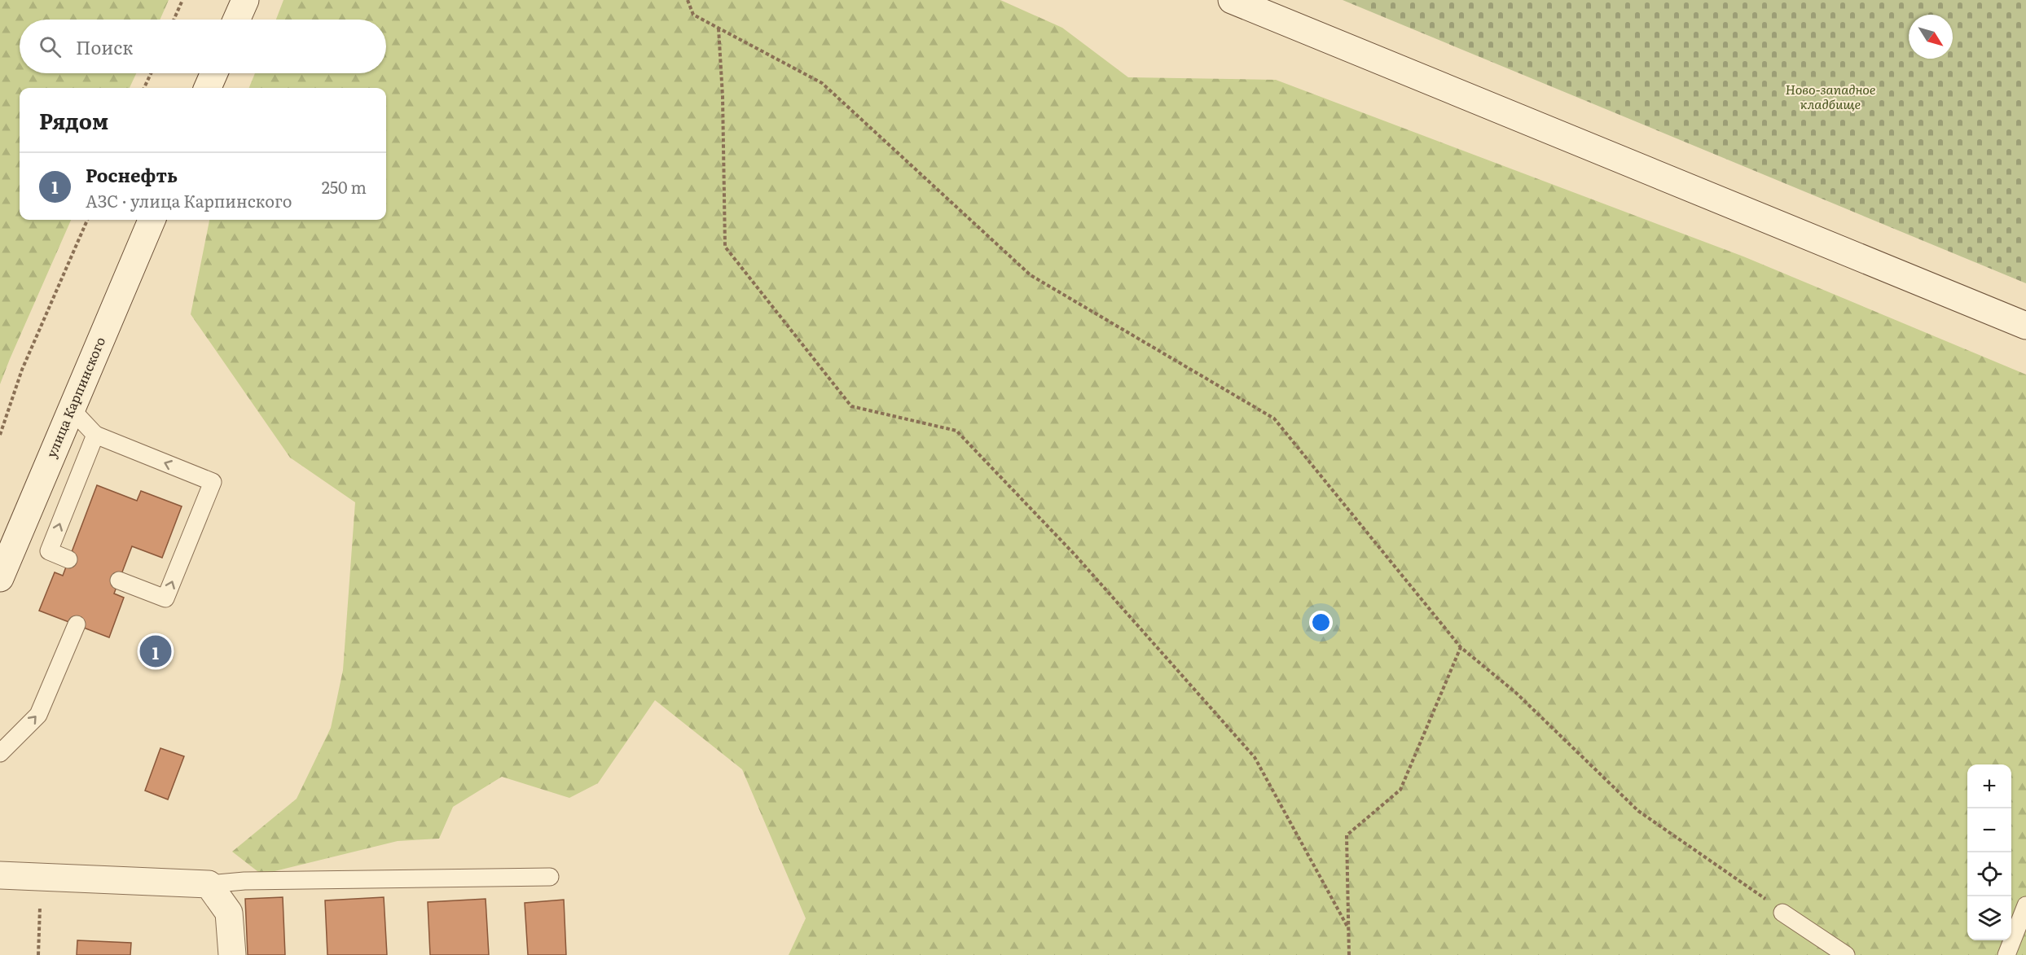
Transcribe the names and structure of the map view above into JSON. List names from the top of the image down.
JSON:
{
  "streets": {
    "street": ["улица Карпинского"]
  },
  "parks": ["Ново-западное кладбище"],
  "north": "bottom right",
  "page": {
    "search": "Поиск",
    "heading": "Рядом",
    "list": [
      {
        "mark": "1",
        "name": "Роснефть",
        "note": "АЗС · улица Карпинского",
        "value": "250 m"
      }
    ],
    "pins": "1",
    "map_buttons": ["+", "−"]
  }
}
